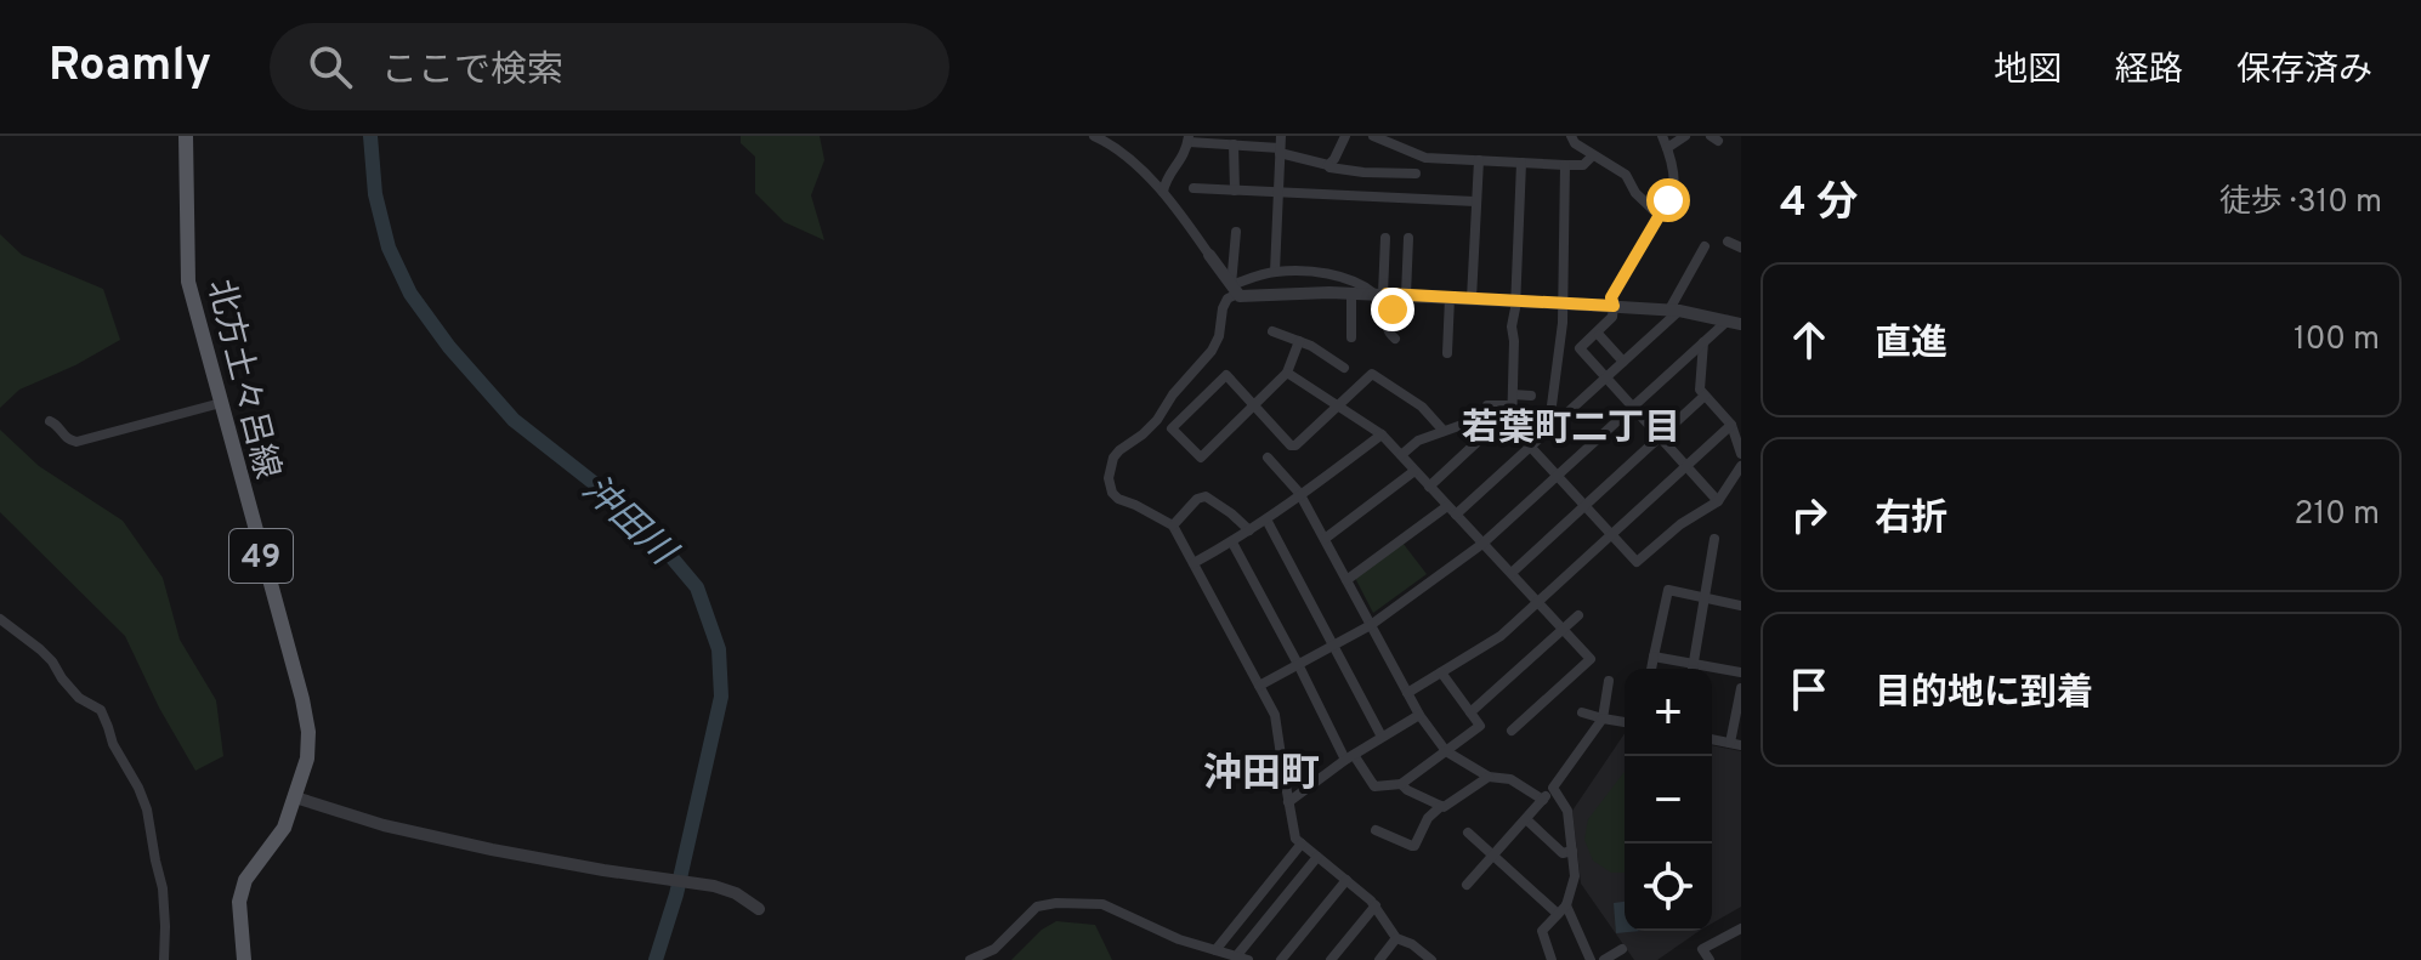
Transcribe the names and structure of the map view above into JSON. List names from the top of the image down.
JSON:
{
  "streets": {
    "main road": ["北方土々呂線", "49"]
  },
  "districts": ["若葉町二丁目", "沖田町"],
  "water": ["沖田川"],
  "page": {
    "header": "Roamly",
    "search": "ここで検索",
    "nav": ["地図", "経路", "保存済み"],
    "heading": ["4 分", "徒歩 · 310 m"],
    "list": [
      ["直進", "100 m"],
      ["右折", "210 m"],
      "目的地に到着"
    ],
    "map_buttons": ["+", "−"]
  }
}
